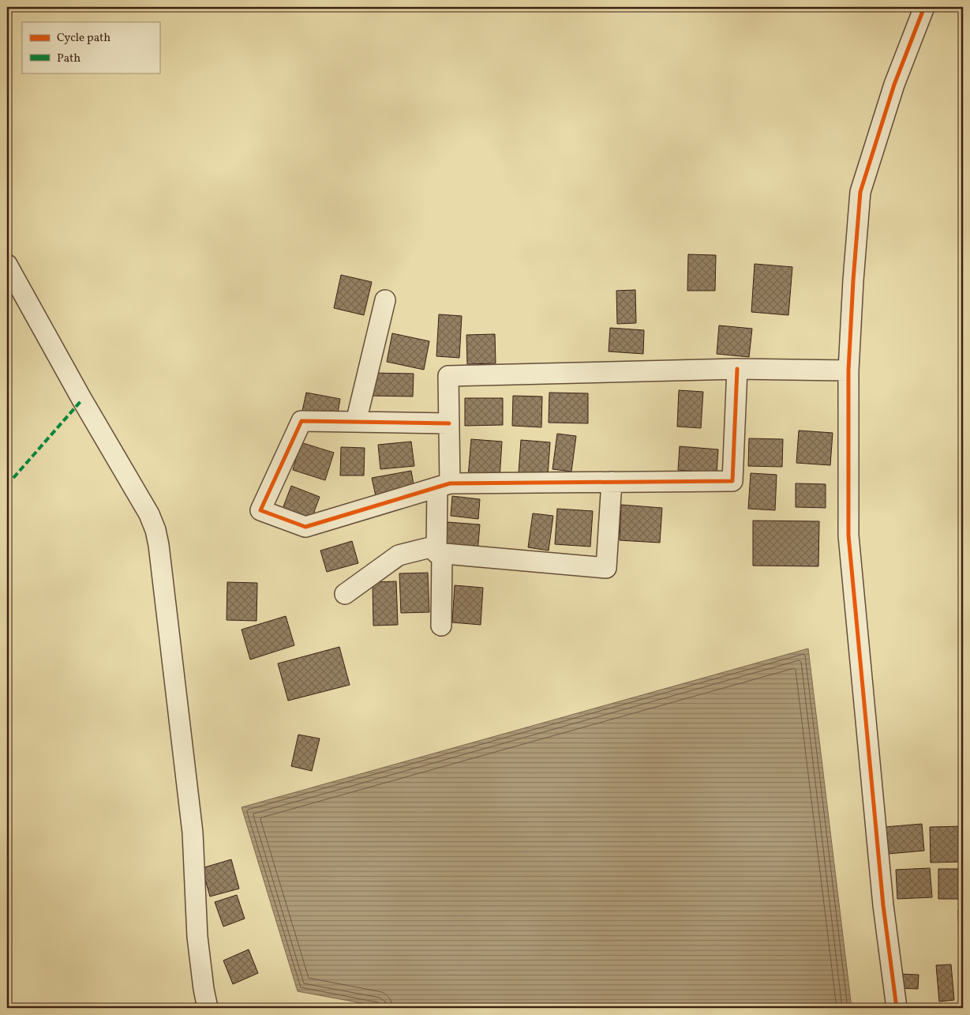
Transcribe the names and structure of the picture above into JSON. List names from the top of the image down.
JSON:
{
  "legend": ["Cycle path", "Path"]
}
